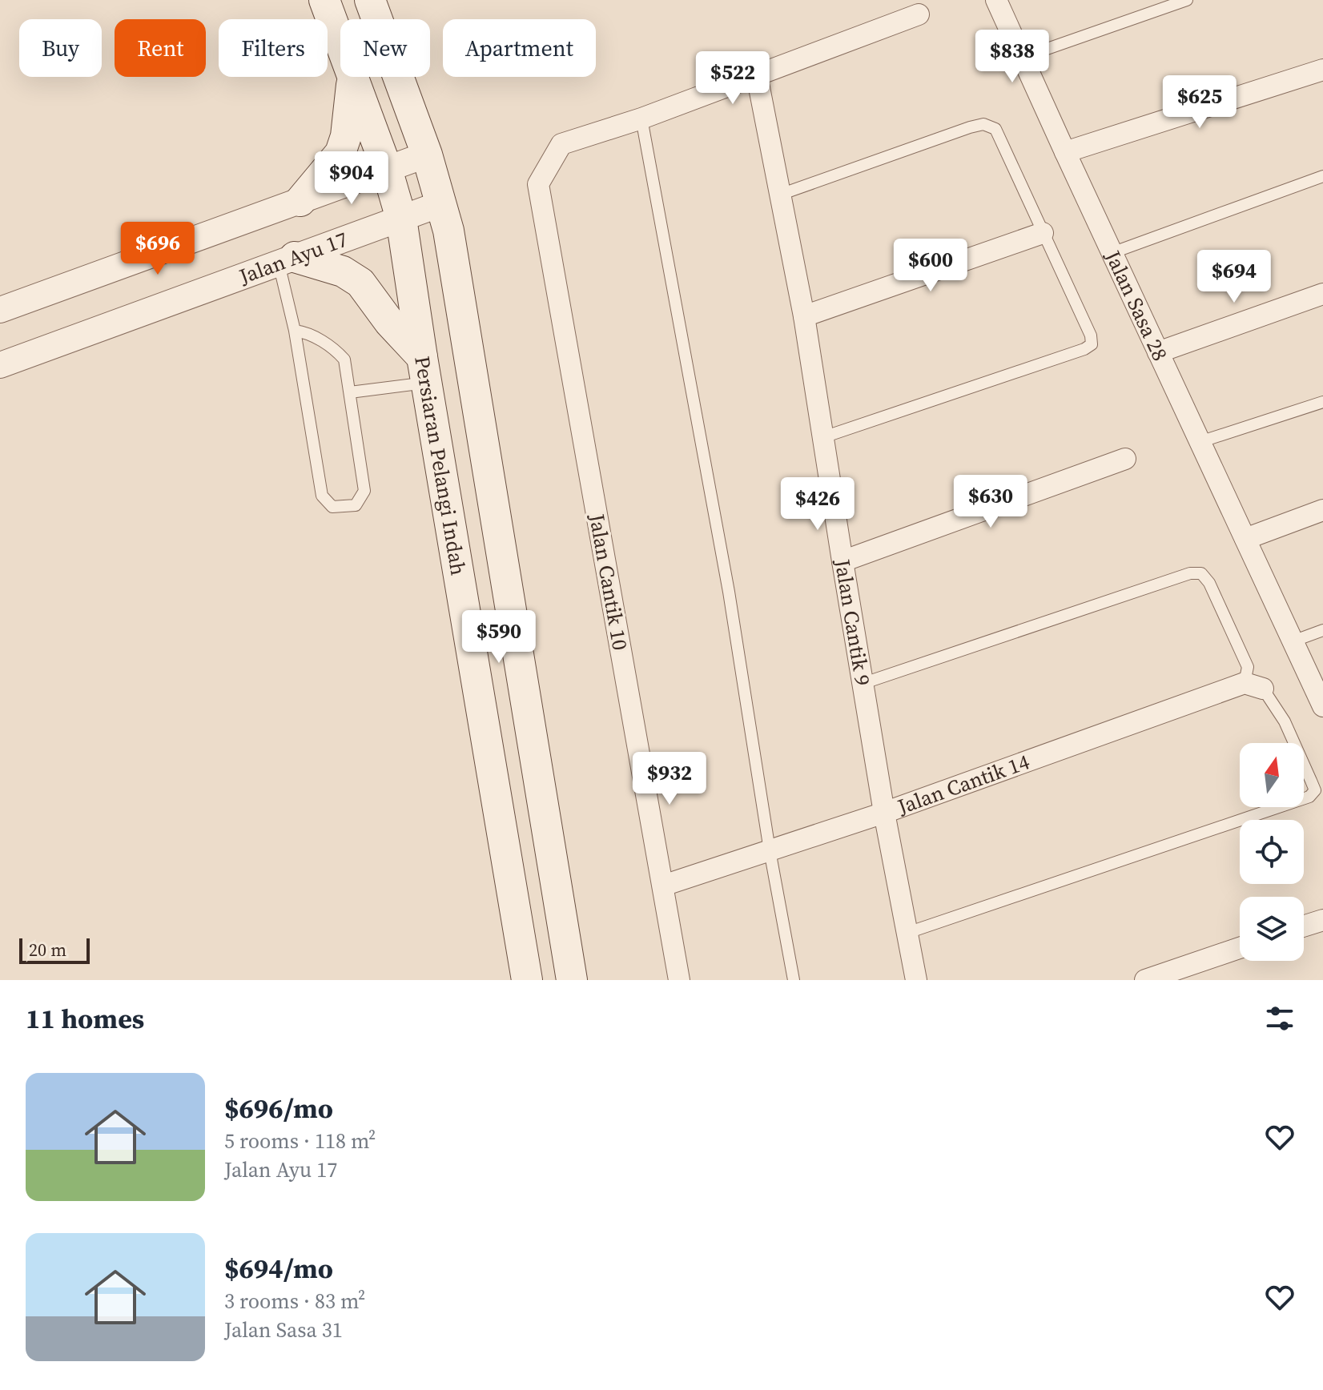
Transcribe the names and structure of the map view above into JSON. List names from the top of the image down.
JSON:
{
  "streets": {
    "main road": ["Persiaran Pelangi Indah"],
    "street": [
      "Jalan Ayu 17",
      "Jalan Sasa 28",
      "Jalan Cantik 10",
      "Jalan Cantik 9",
      "Jalan Cantik 14"
    ]
  },
  "crossings": [
    ["Jalan Ayu 17", "Persiaran Pelangi Indah"],
    ["Jalan Cantik 10", "Jalan Cantik 14"],
    ["Jalan Cantik 9", "Jalan Cantik 14"]
  ],
  "scale_bar": "20 m",
  "north": "top",
  "page": {
    "chip": [
      "Buy",
      "Rent",
      "Filters",
      "New",
      "Apartment"
    ],
    "price": [
      "$838",
      "$522",
      "$625",
      "$904",
      "$696",
      "$600",
      "$694",
      "$630",
      "$426",
      "$590",
      "$932"
    ],
    "scale": "20 m",
    "heading": "11 homes",
    "list": [
      {
        "name": "$696/mo",
        "note": "5 rooms · 118 m² · Jalan Ayu 17"
      },
      {
        "name": "$694/mo",
        "note": "3 rooms · 83 m² · Jalan Sasa 31"
      }
    ]
  }
}
